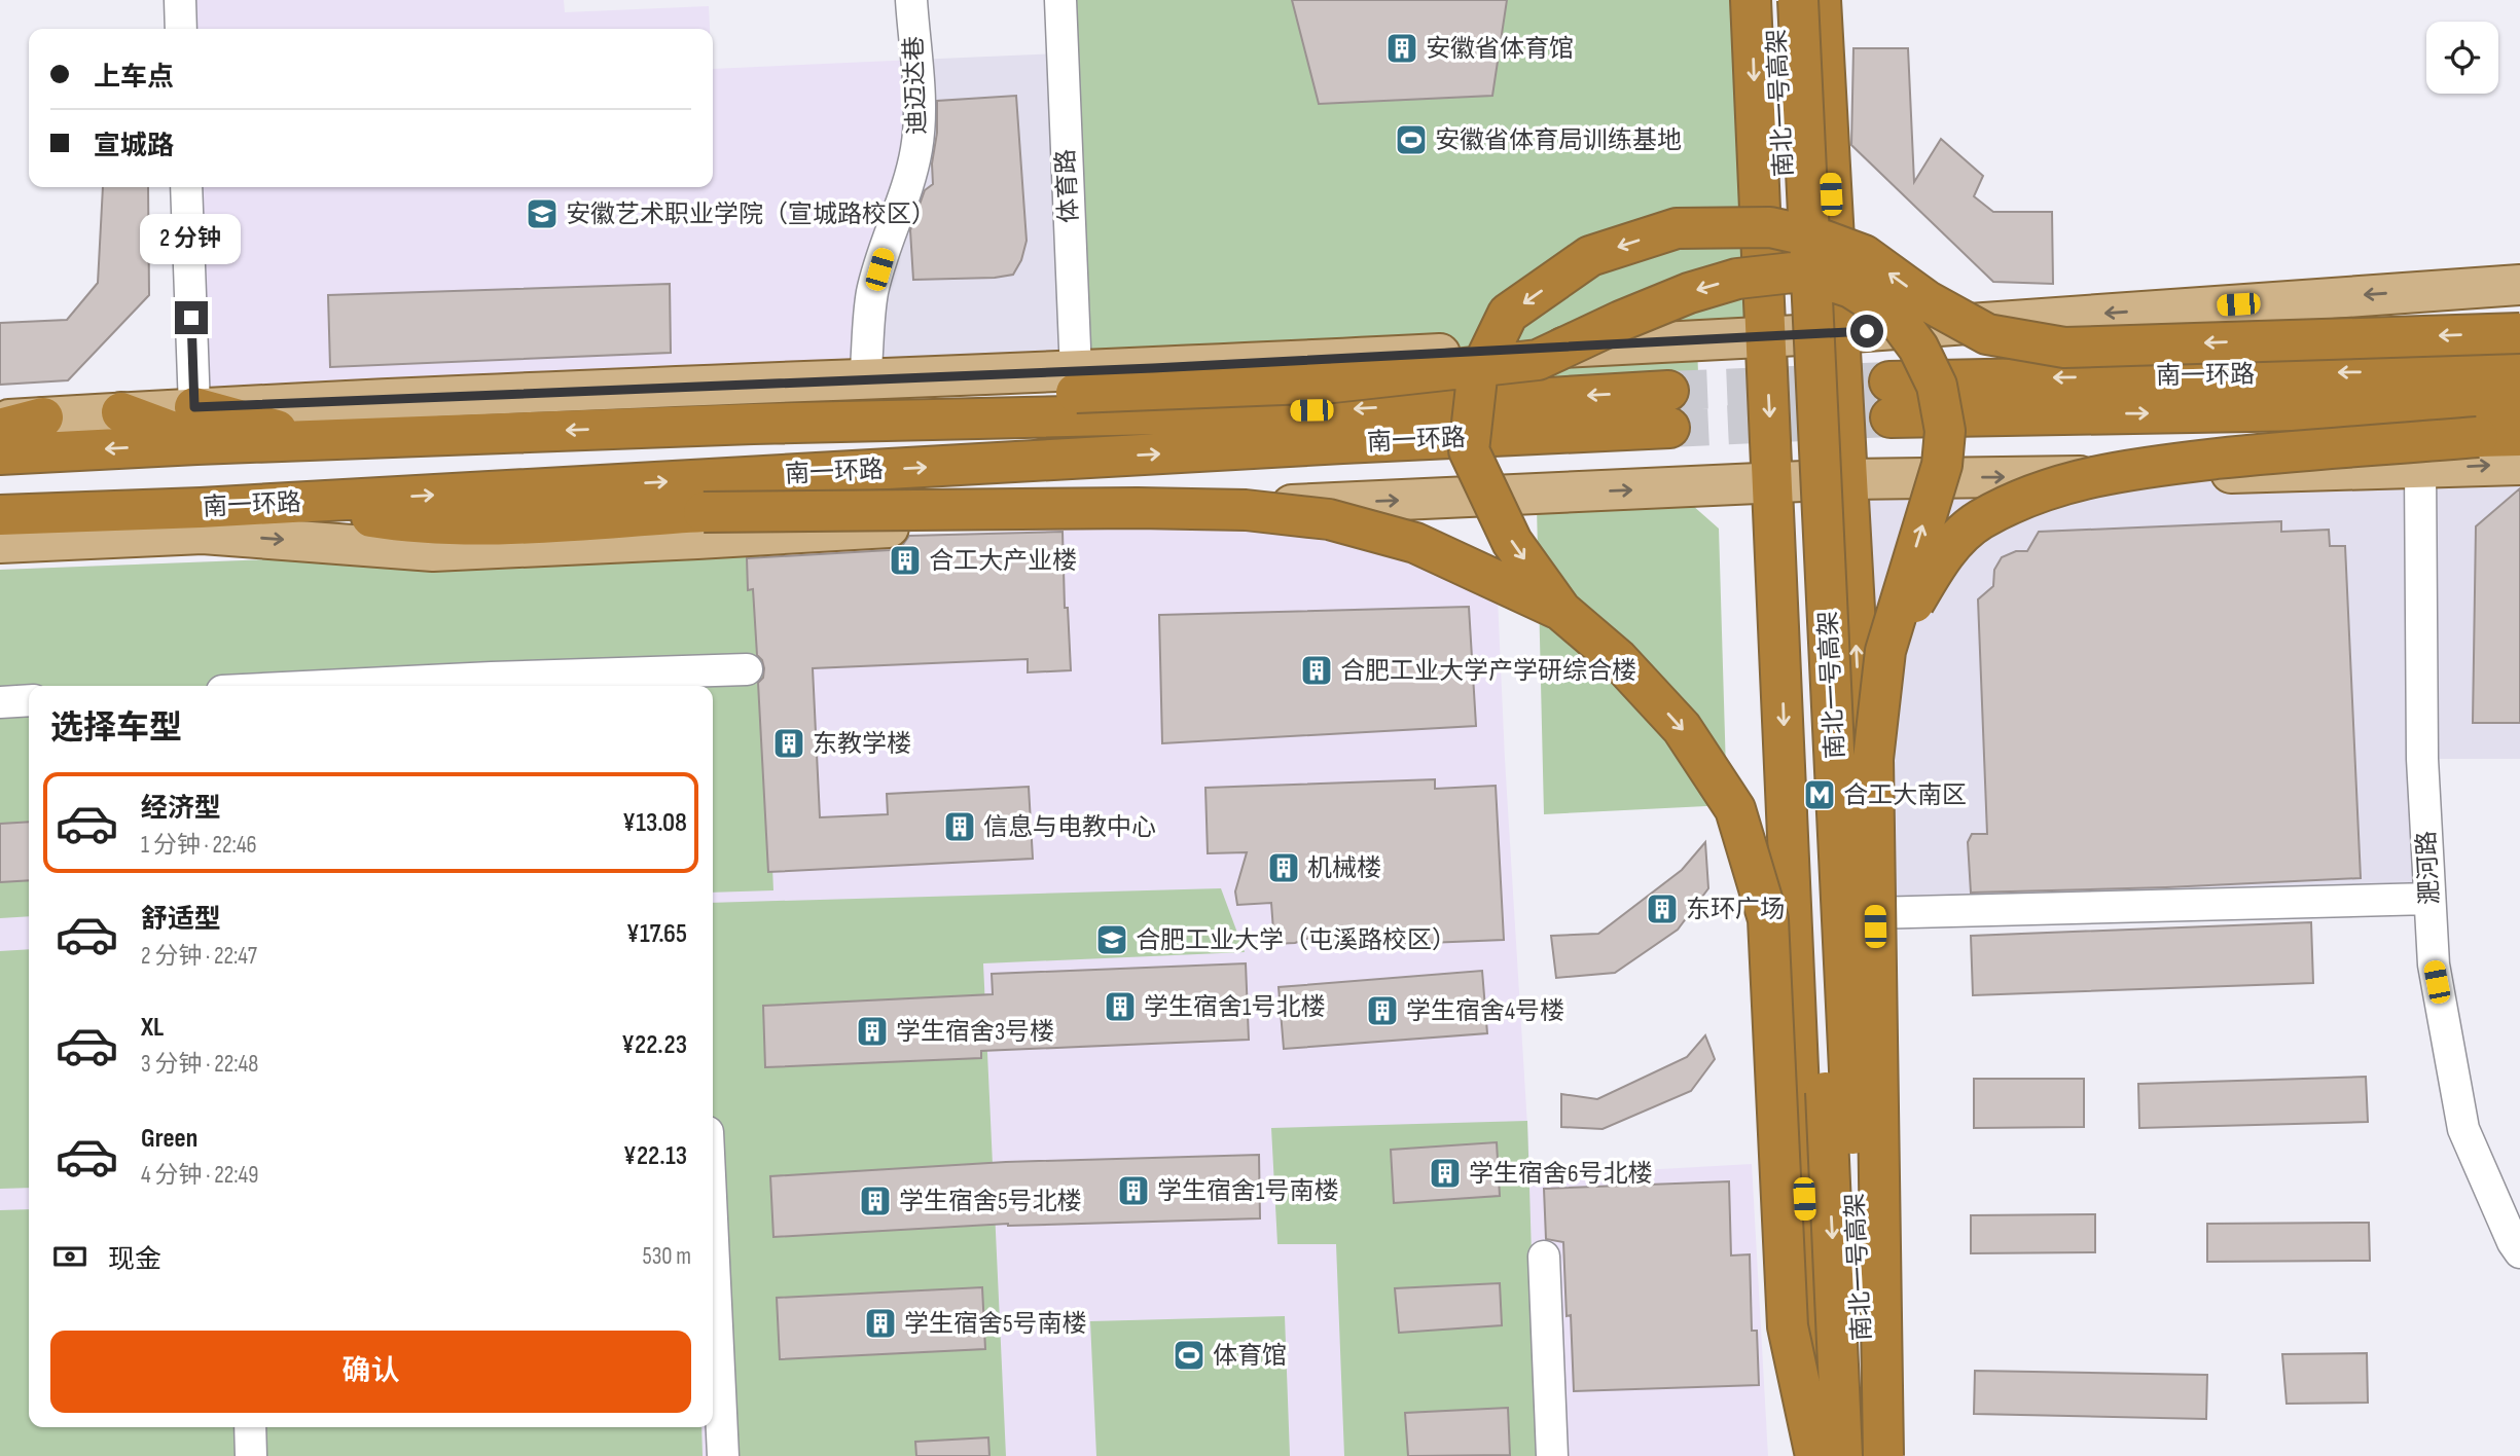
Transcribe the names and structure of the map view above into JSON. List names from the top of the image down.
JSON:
{
  "streets": {
    "highway": ["南北一号高架", "南一环路"],
    "street": ["迪迈达巷", "体育路", "淝河路"]
  },
  "places": {
    "building": [
      "安徽省体育馆",
      "合工大产业楼",
      "合肥工业大学产学研综合楼",
      "东教学楼",
      "信息与电教中心",
      "机械楼",
      "东环广场",
      "学生宿舍1号北楼",
      "学生宿舍4号楼",
      "学生宿舍3号楼",
      "学生宿舍6号北楼",
      "学生宿舍1号南楼",
      "学生宿舍5号北楼",
      "学生宿舍5号南楼"
    ],
    "sports": ["安徽省体育局训练基地", "体育馆"],
    "school or university": ["安徽艺术职业学院（宣城路校区）", "合肥工业大学（屯溪路校区）"],
    "metro station": ["合工大南区"]
  },
  "page": {
    "banner": ["上车点", "宣城路"],
    "bubble": "2 分钟",
    "heading": "选择车型",
    "list": [
      {
        "name": "经济型",
        "note": "1 分钟 · 22:46",
        "value": "¥13.08"
      },
      {
        "name": "舒适型",
        "note": "2 分钟 · 22:47",
        "value": "¥17.65"
      },
      {
        "name": "XL",
        "note": "3 分钟 · 22:48",
        "value": "¥22.23"
      },
      {
        "name": "Green",
        "note": "4 分钟 · 22:49",
        "value": "¥22.13"
      }
    ],
    "pay": ["现金", "530 m"],
    "buttons": "确认"
  }
}
